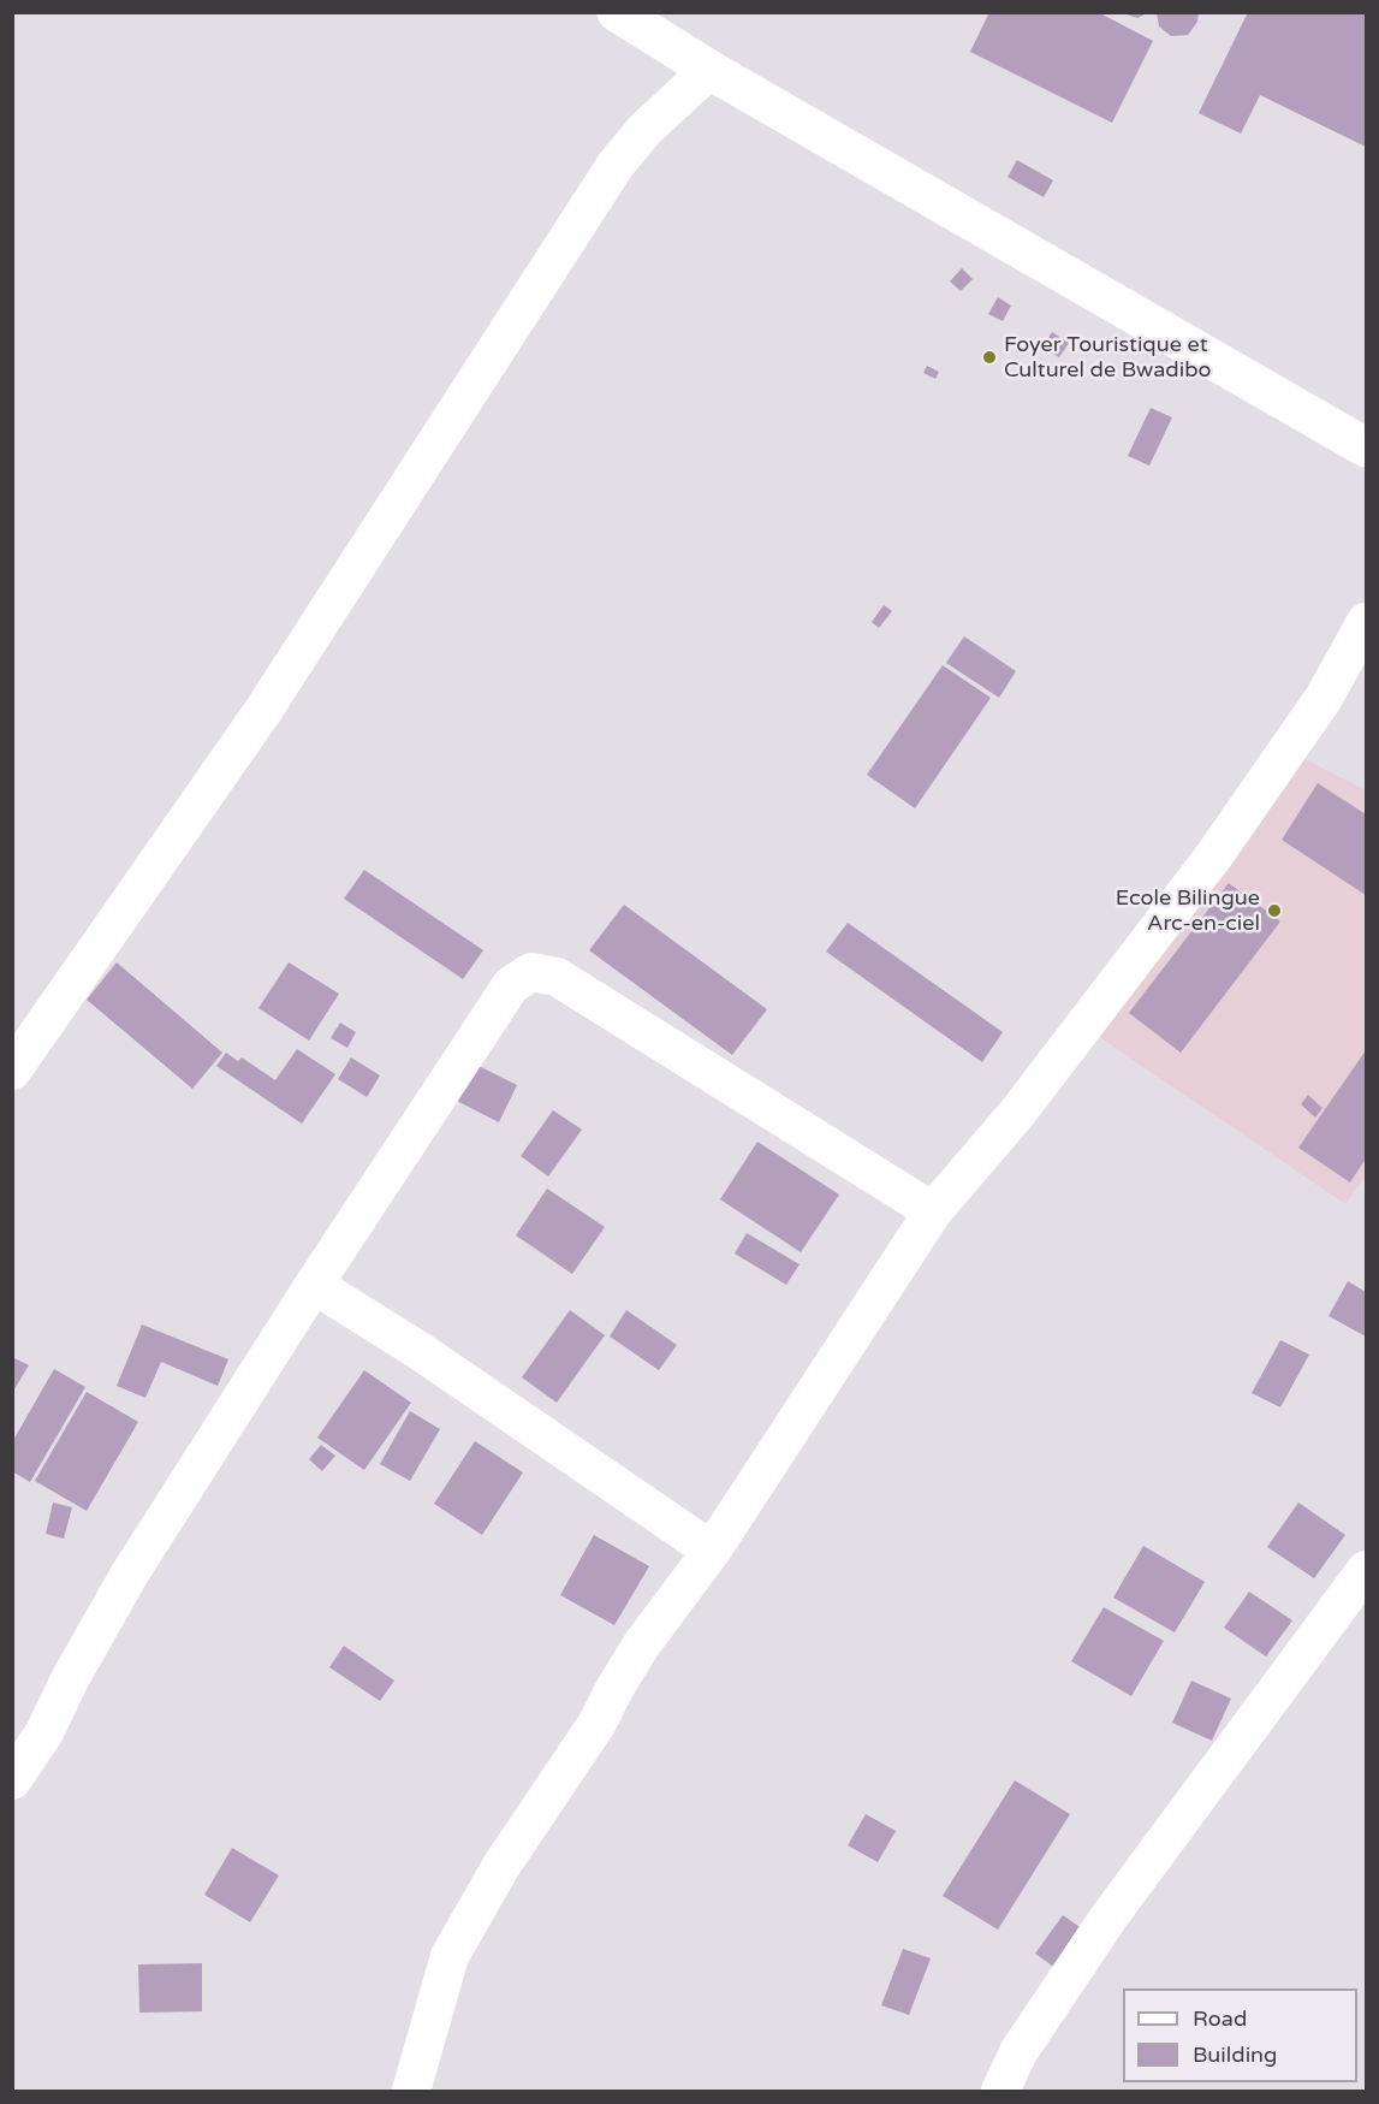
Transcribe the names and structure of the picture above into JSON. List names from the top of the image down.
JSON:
{
  "places": ["Foyer Touristique et Culturel de Bwadibo", "Ecole Bilingue Arc-en-ciel"],
  "legend": ["Road", "Building"]
}
